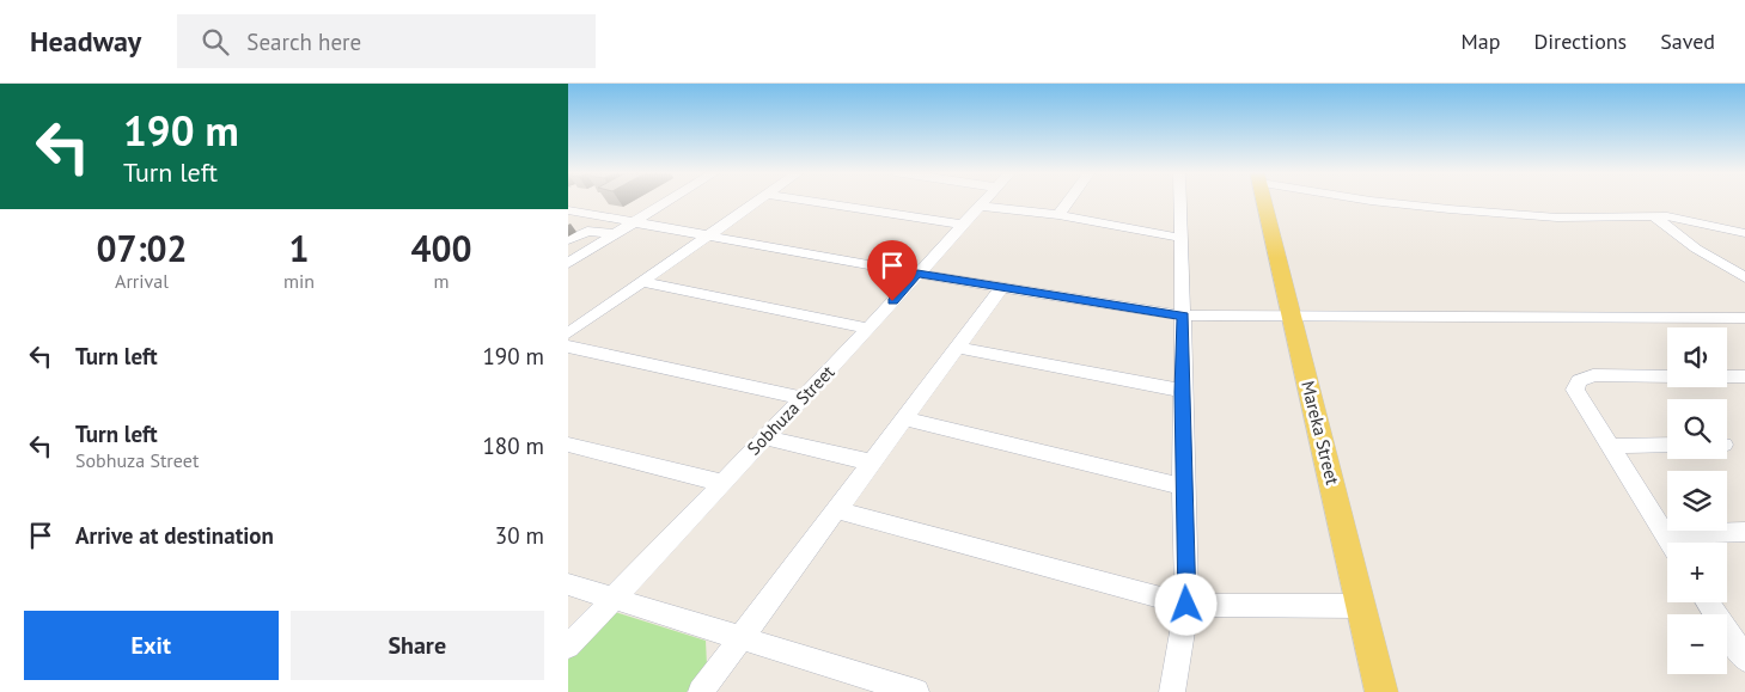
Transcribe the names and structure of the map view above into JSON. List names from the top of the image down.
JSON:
{
  "streets": {
    "main road": ["Mareka Street"],
    "street": ["Sobhuza Street"]
  },
  "page": {
    "header": "Headway",
    "search": "Search here",
    "nav": ["Map", "Directions", "Saved"],
    "turn": ["190 m", "Turn left"],
    "eta": [
      "07:02",
      "Arrival",
      "1",
      "min",
      "400",
      "m"
    ],
    "list": [
      {
        "name": "Turn left",
        "value": "190 m"
      },
      {
        "name": "Turn left",
        "note": "Sobhuza Street",
        "value": "180 m"
      },
      {
        "name": "Arrive at destination",
        "value": "30 m"
      }
    ],
    "map_buttons": ["+", "−"],
    "buttons": ["Exit", "Share"]
  }
}
